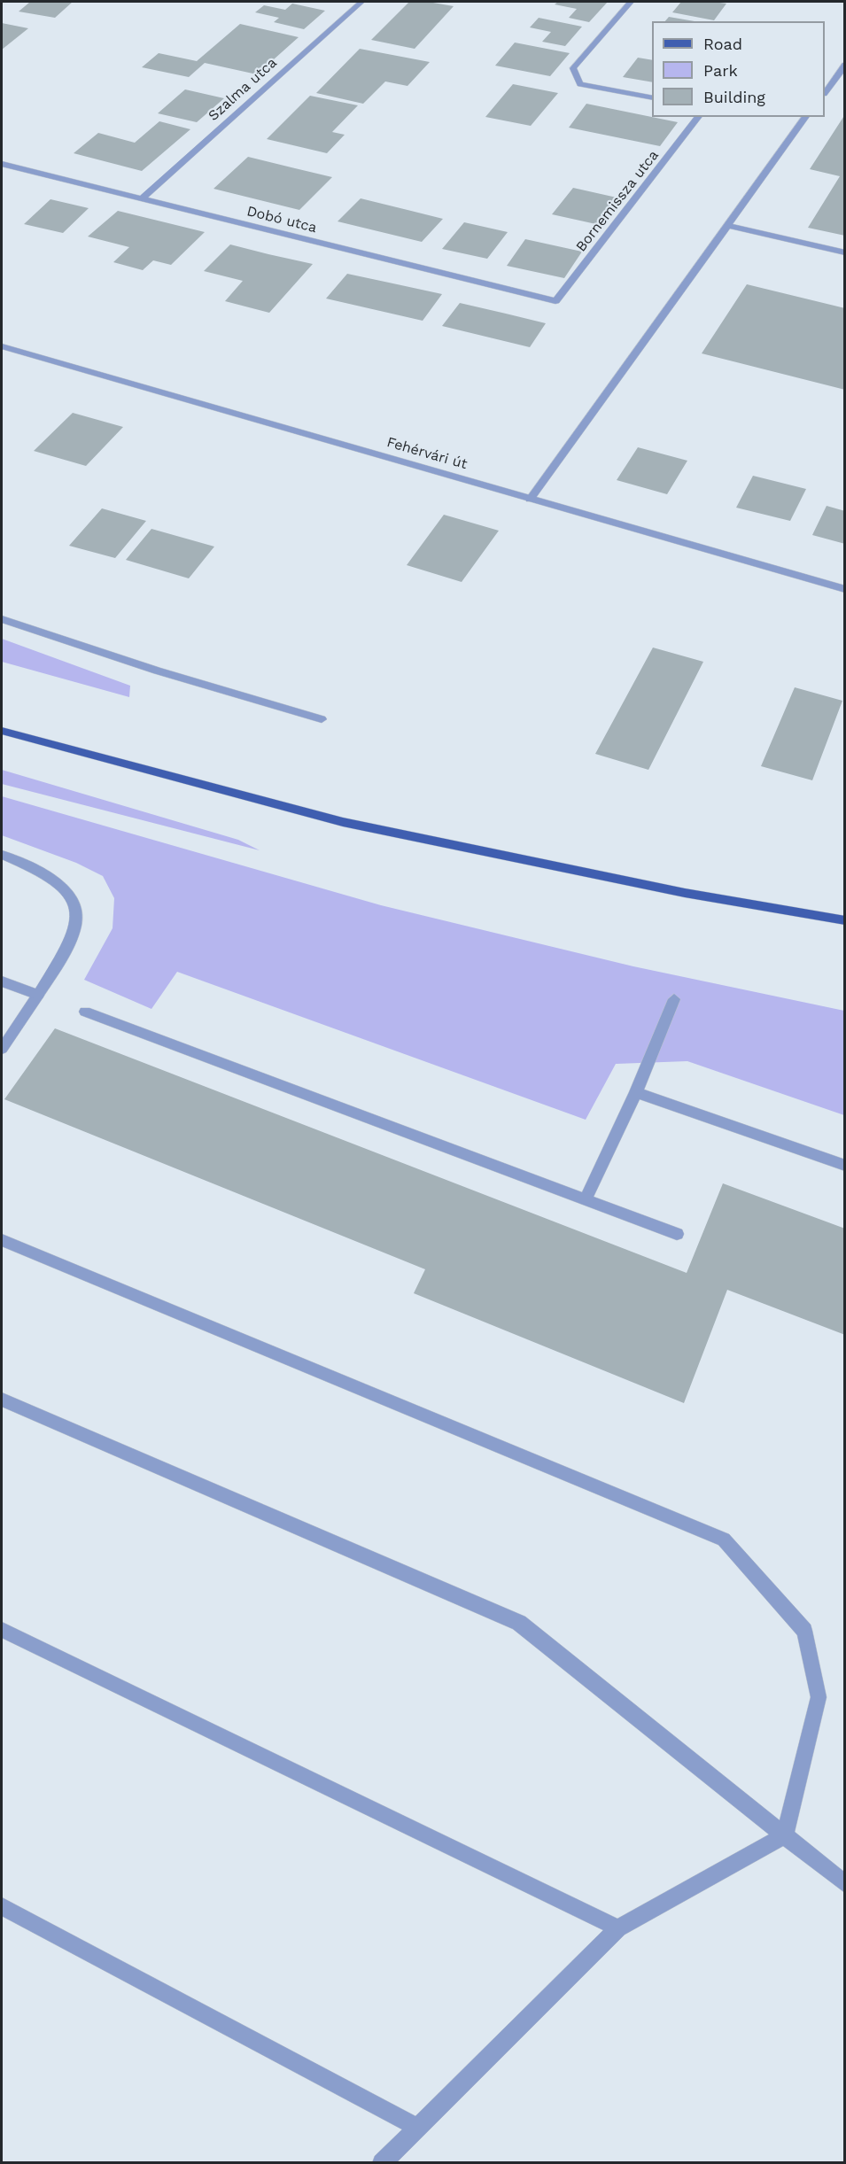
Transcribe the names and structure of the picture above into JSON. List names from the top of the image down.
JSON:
{
  "streets": {
    "street": [
      "Szalma utca",
      "Bornemissza utca",
      "Dobó utca",
      "Fehérvári út"
    ]
  },
  "crossings": [
    ["Szalma utca", "Dobó utca"],
    ["Bornemissza utca", "Dobó utca"]
  ],
  "legend": ["Road", "Park", "Building"]
}
